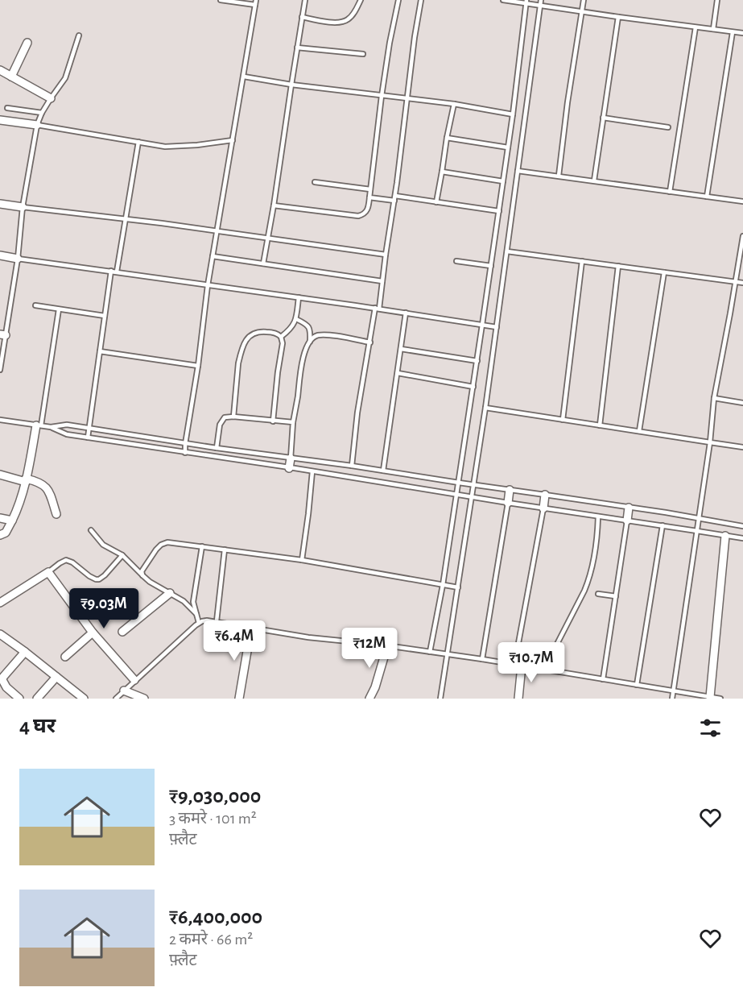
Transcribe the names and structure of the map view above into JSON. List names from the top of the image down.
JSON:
{
  "page": {
    "price": [
      "₹9.03M",
      "₹6.4M",
      "₹12M",
      "₹10.7M"
    ],
    "heading": "4 घर",
    "list": [
      {
        "name": "₹9,030,000",
        "note": "3 कमरे · 101 m² · फ़्लैट"
      },
      {
        "name": "₹6,400,000",
        "note": "2 कमरे · 66 m² · फ़्लैट"
      }
    ]
  }
}
